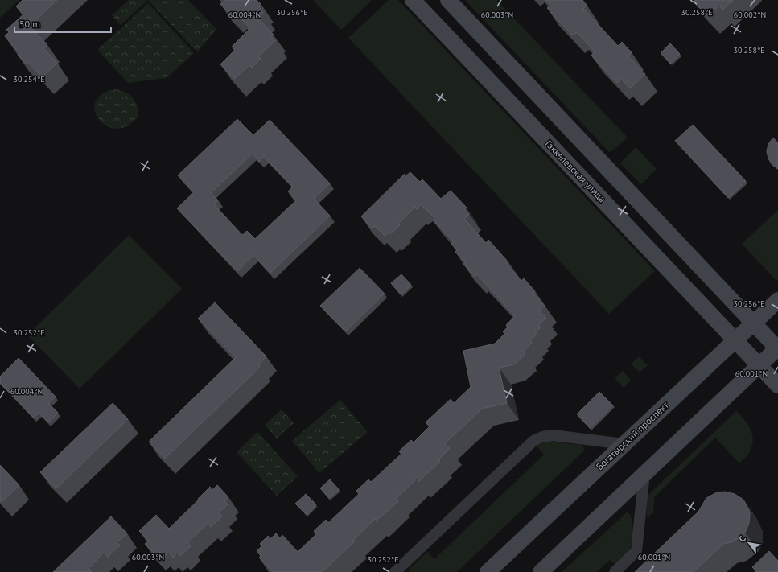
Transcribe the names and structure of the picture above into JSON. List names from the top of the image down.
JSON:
{
  "streets": {
    "main road": ["Гаккелевская улица", "Богатырский проспект"]
  },
  "crossings": [
    ["Гаккелевская улица", "Богатырский проспект"]
  ],
  "scale_bar": "50 m",
  "north": "top left",
  "coordinates": [
    "30.256°E",
    "30.258°E",
    "60.004°N",
    "60.003°N",
    "60.002°N",
    "30.254°E",
    "30.252°E",
    "60.001°N"
  ]
}
